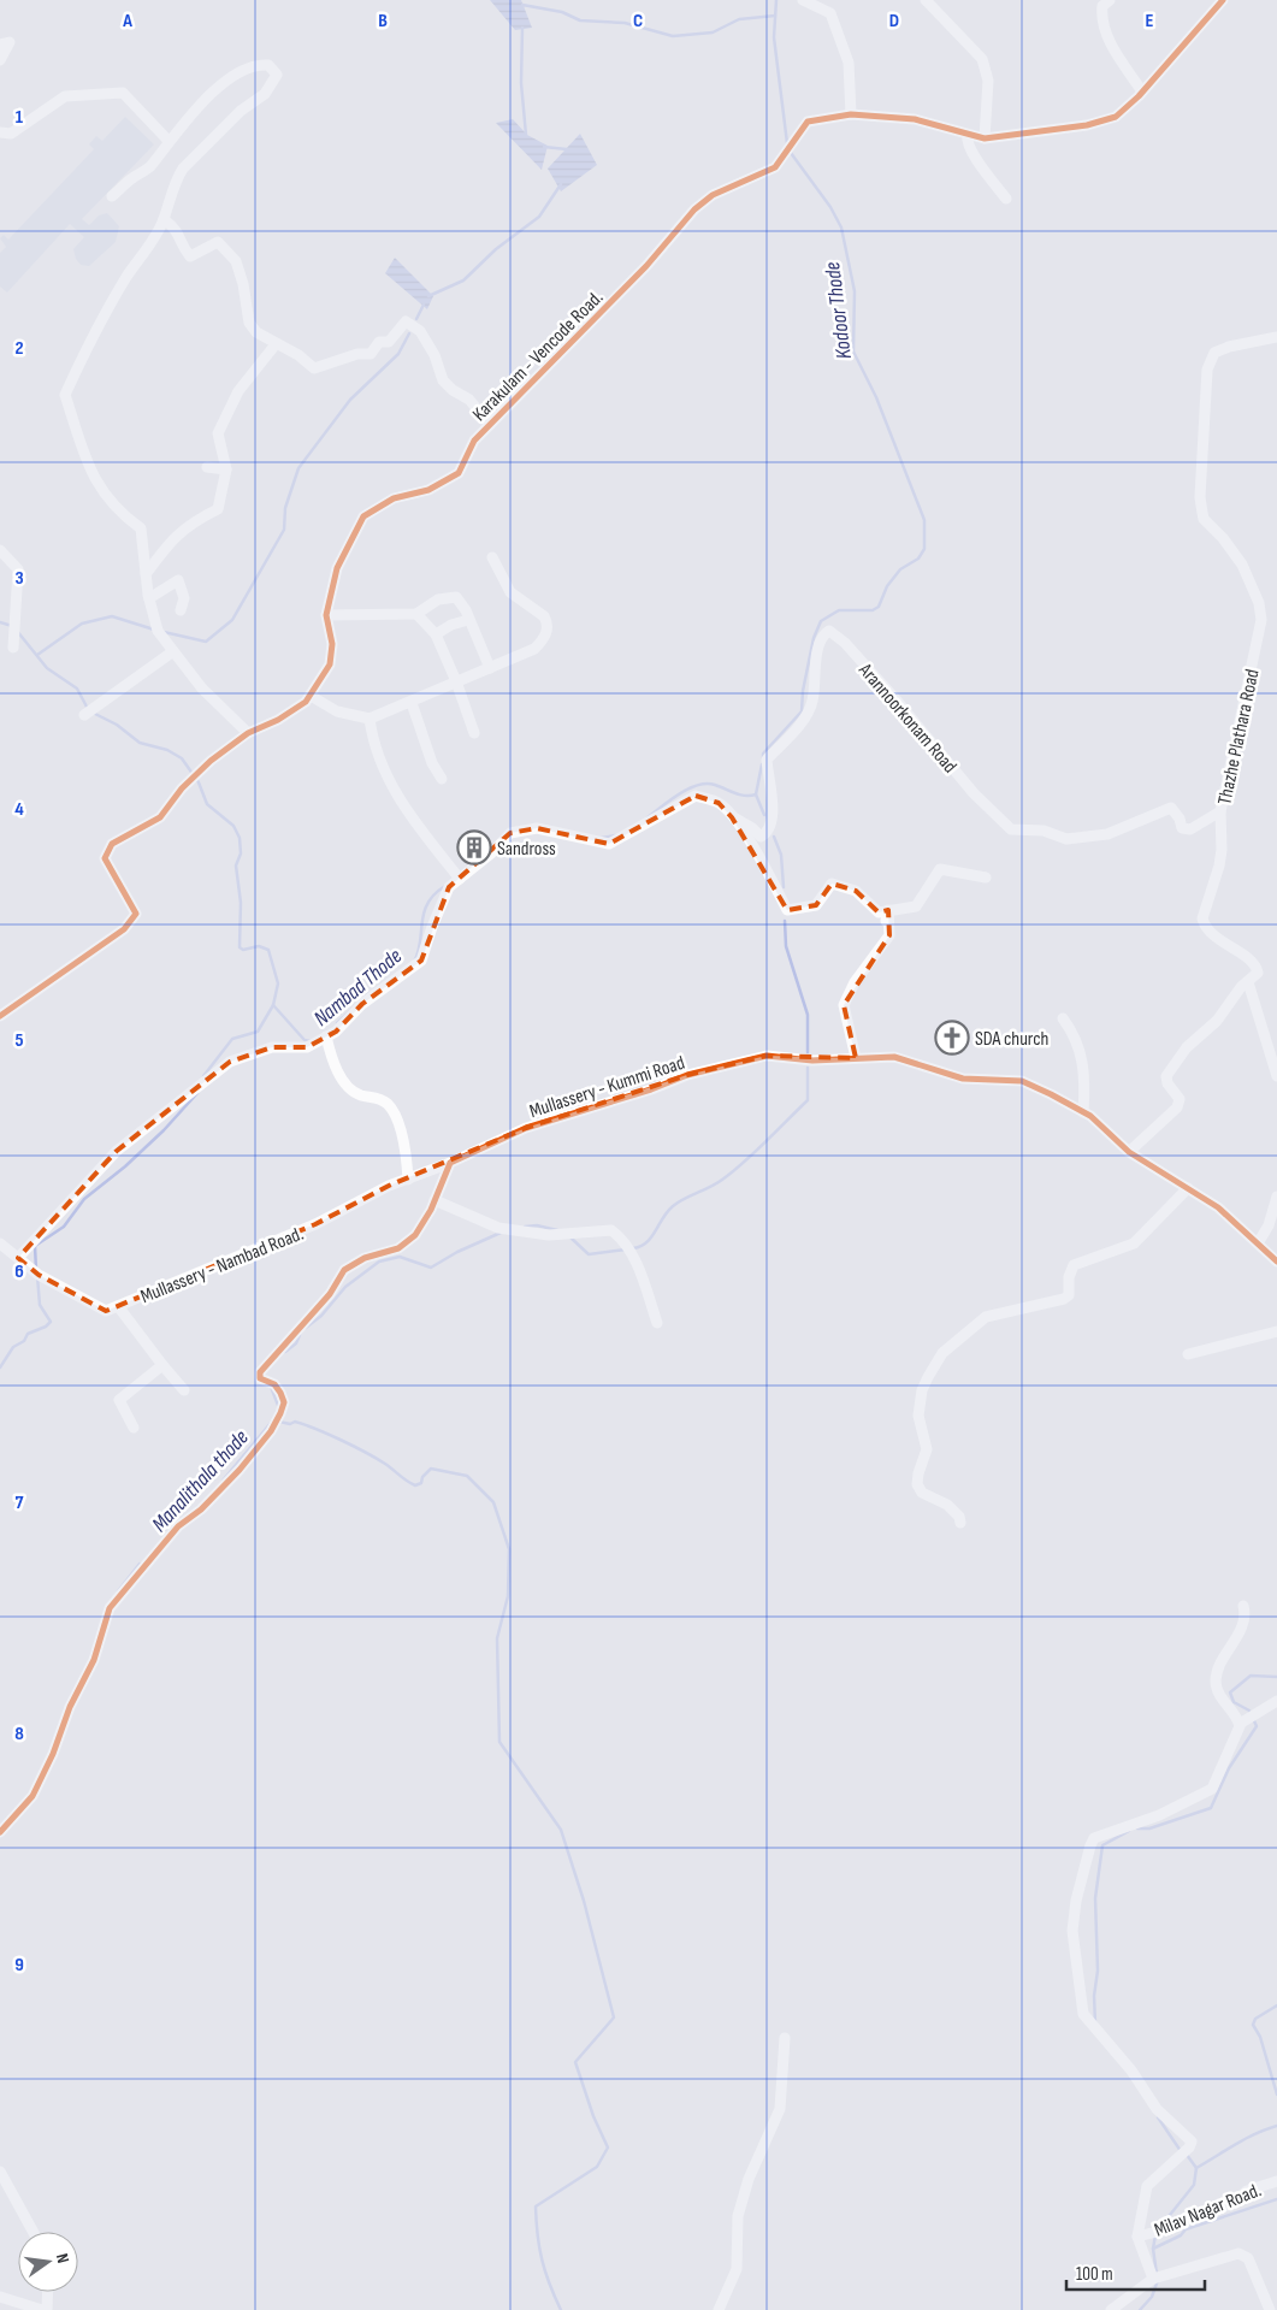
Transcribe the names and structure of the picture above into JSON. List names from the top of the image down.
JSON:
{
  "streets": {
    "street": [
      "Karakulam - Vencode Road.",
      "Arannoorkonam Road",
      "Thazhe Plathara Road",
      "Mullassery - Kummi Road",
      "Mullassery - Nambad Road.",
      "Milav Nagar Road."
    ]
  },
  "crossings": [
    ["Arannoorkonam Road", "Thazhe Plathara Road"],
    ["Arannoorkonam Road", "Mullassery - Nambad Road."],
    ["Mullassery - Kummi Road", "Mullassery - Nambad Road."]
  ],
  "water": ["Kodoor Thode", "Nambad Thode", "Manalithala thode"],
  "places": {
    "building": ["Sandross"],
    "church": ["SDA church"]
  },
  "scale_bar": "100 m",
  "north": "right",
  "grid": {
    "columns": [
      "A",
      "B",
      "C",
      "D",
      "E"
    ],
    "rows": [
      "1",
      "2",
      "3",
      "4",
      "5",
      "6",
      "7",
      "8",
      "9"
    ]
  }
}
